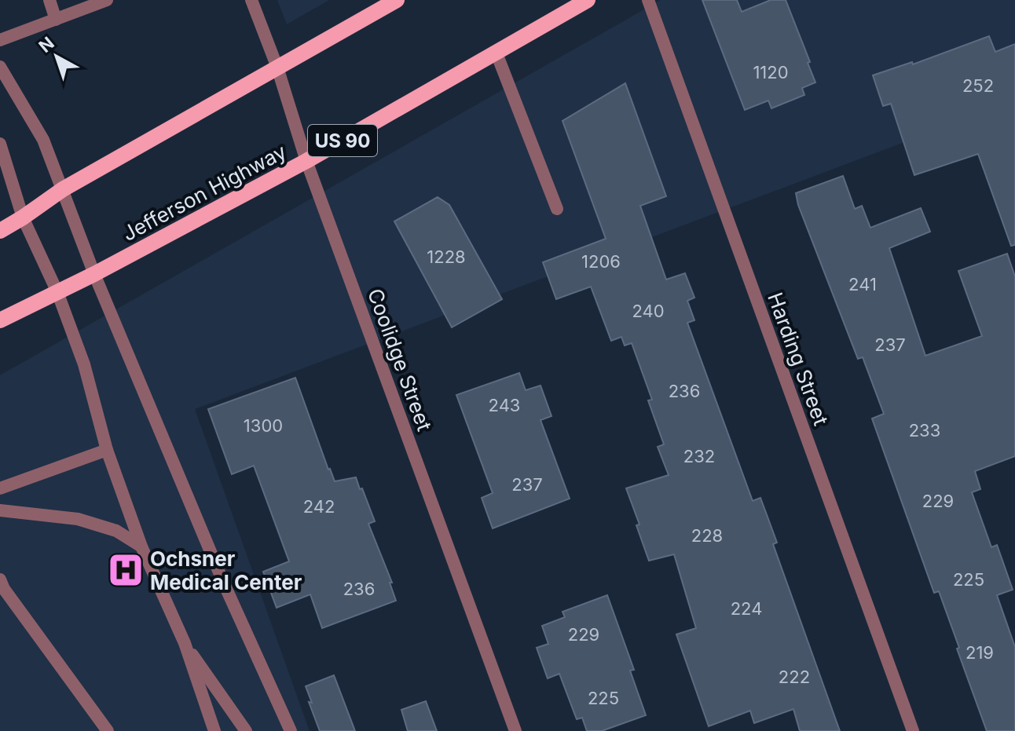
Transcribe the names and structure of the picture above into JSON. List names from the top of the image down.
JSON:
{
  "streets": {
    "main road": ["US 90", "Jefferson Highway"],
    "street": ["Harding Street", "Coolidge Street"]
  },
  "crossings": [
    ["Jefferson Highway", "Coolidge Street"]
  ],
  "places": {
    "hospital": ["Ochsner Medical Center"]
  },
  "house_numbers": [
    "1120",
    "252",
    "1228",
    "1206",
    "241",
    "240",
    "237",
    "236",
    "243",
    "1300",
    "233",
    "232",
    "237",
    "229",
    "242",
    "228",
    "225",
    "236",
    "224",
    "229",
    "219",
    "222",
    "225"
  ],
  "north": "top left"
}
